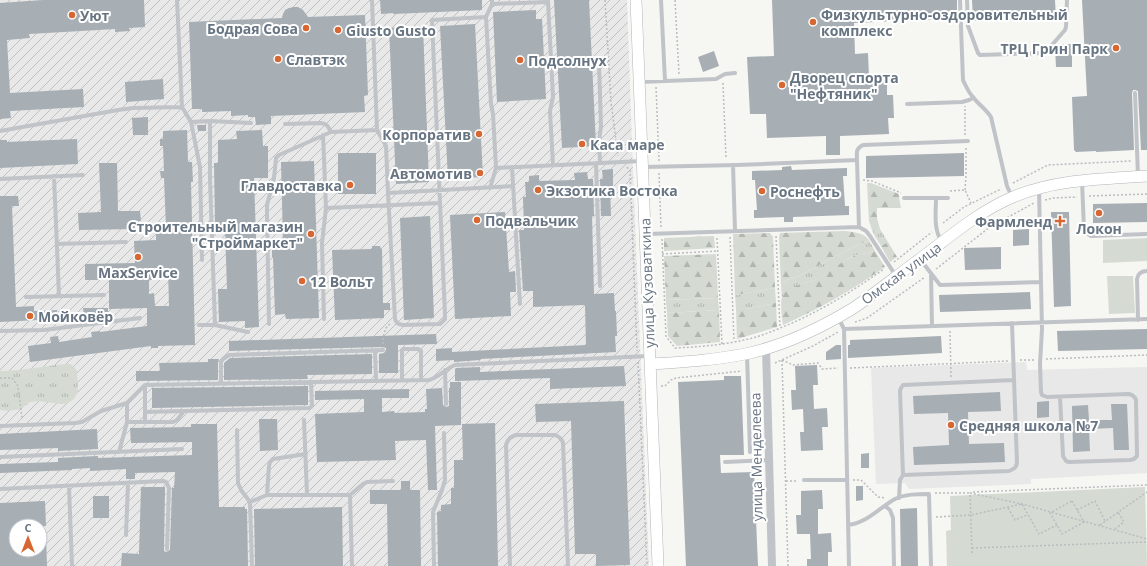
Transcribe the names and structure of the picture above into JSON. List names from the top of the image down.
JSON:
{
  "streets": {
    "main road": ["Омская улица", "улица Кузоваткина"],
    "street": ["улица Менделеева"]
  },
  "crossings": [
    ["Омская улица", "улица Кузоваткина"],
    ["Омская улица", "улица Менделеева"]
  ],
  "places": {
    "other": [
      "Уют",
      "Физкультурно-оздоровительный комплекс",
      "Бодрая Сова",
      "Giusto Gusto",
      "ТРЦ Грин Парк",
      "Славтэк",
      "Подсолнух",
      "Дворец спорта \"Нефтяник\"",
      "Корпоратив",
      "Каса маре",
      "Автомотив",
      "Главдоставка",
      "Экзотика Востока",
      "Роснефть",
      "Локон",
      "Подвальчик",
      "Строительный магазин \"Строймаркет\"",
      "MaxService",
      "12 Вольт",
      "Мойковёр",
      "Средняя школа №7"
    ],
    "health": ["Фармленд"]
  },
  "north": "top"
}
